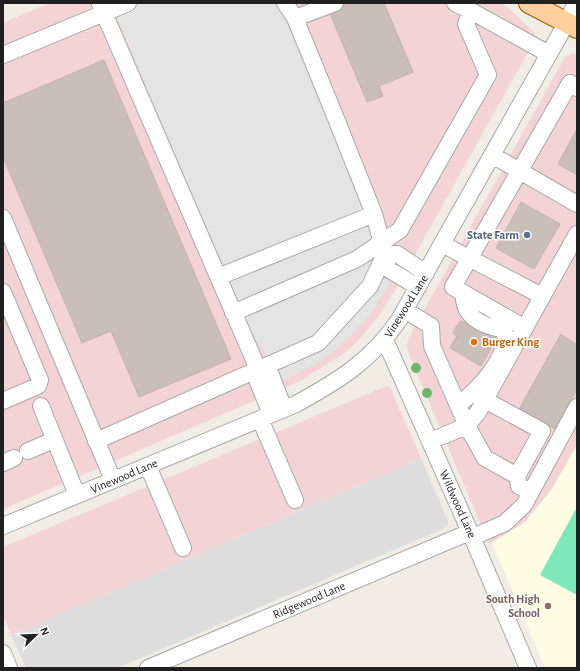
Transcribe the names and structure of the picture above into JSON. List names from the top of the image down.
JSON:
{
  "streets": {
    "street": ["Vinewood Lane", "Wildwood Lane", "Ridgewood Lane"]
  },
  "crossings": [
    ["Vinewood Lane", "Wildwood Lane"],
    ["Wildwood Lane", "Ridgewood Lane"]
  ],
  "places": ["State Farm", "Burger King", "South High School"],
  "north": "top right"
}
